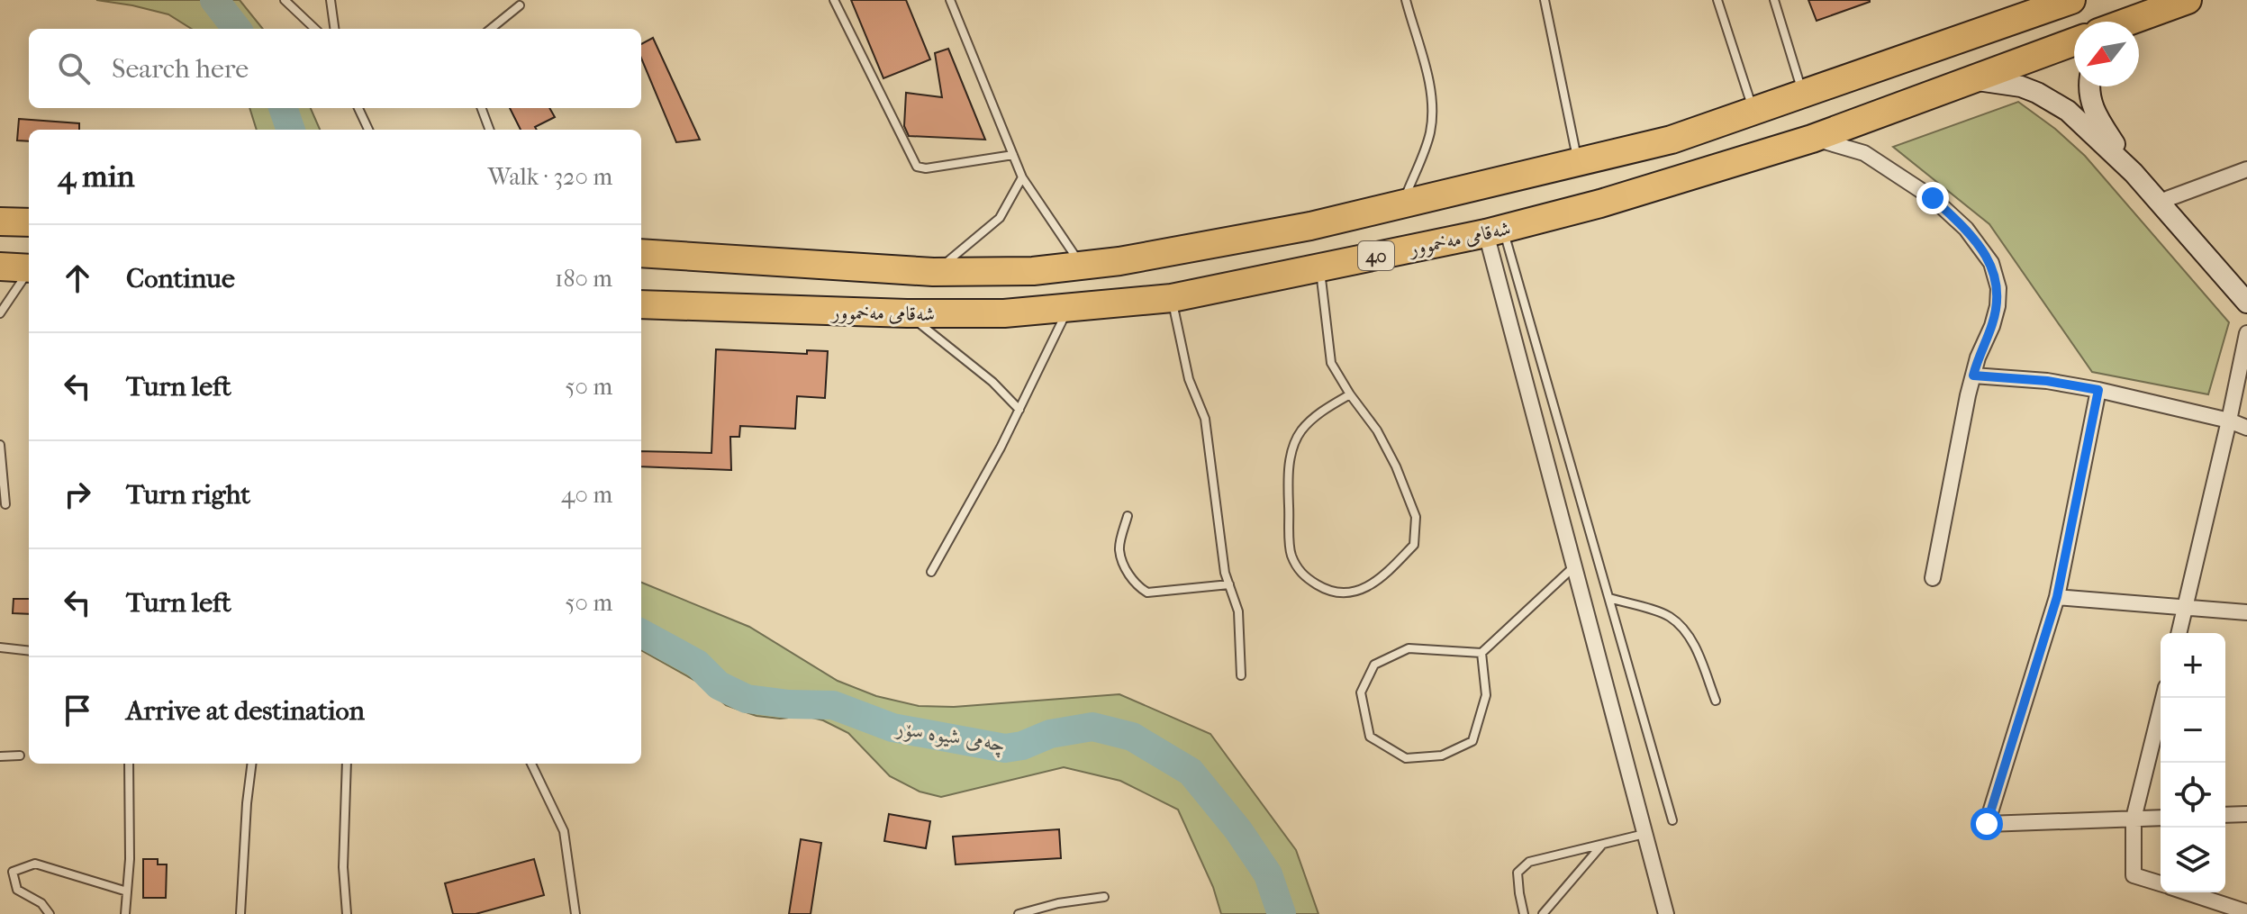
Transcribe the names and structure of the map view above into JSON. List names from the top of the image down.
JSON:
{
  "streets": {
    "highway": ["شەقامی مەخموور", "40"]
  },
  "water": ["چەمی شیوە سۆر"],
  "north": "bottom left",
  "page": {
    "search": "Search here",
    "heading": ["4 min", "Walk · 320 m"],
    "list": [
      ["Continue", "180 m"],
      ["Turn left", "50 m"],
      ["Turn right", "40 m"],
      ["Turn left", "50 m"],
      "Arrive at destination"
    ],
    "map_buttons": ["+", "−"]
  }
}
